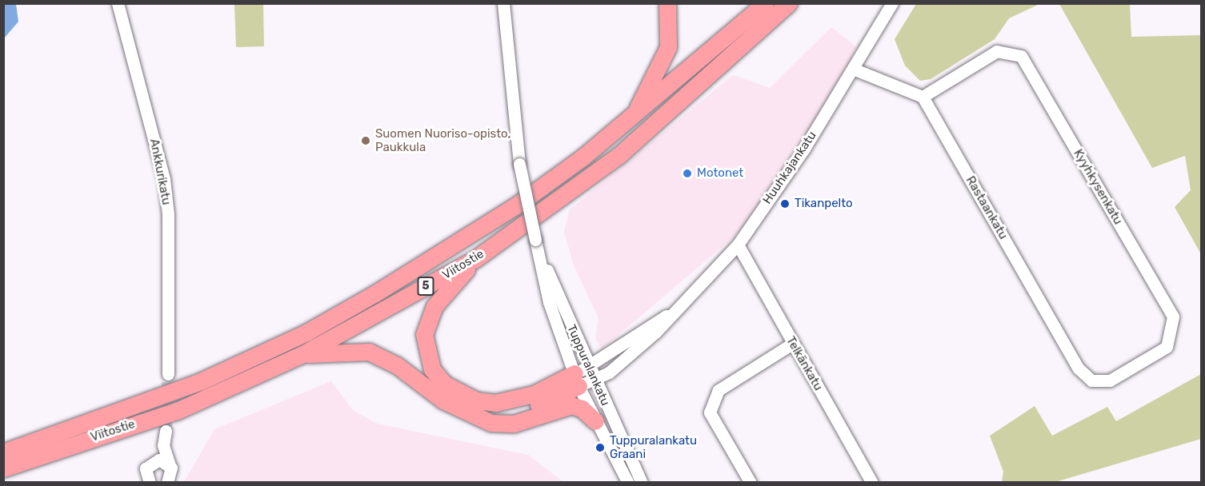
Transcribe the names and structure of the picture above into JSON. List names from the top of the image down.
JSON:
{
  "streets": {
    "highway": ["Viitostie", "5"],
    "street": [
      "Huuhkajankatu",
      "Ankkurikatu",
      "Kyyhkysenkatu",
      "Rastaankatu",
      "Telkänkatu",
      "Tuppuralankatu"
    ]
  },
  "crossings": [
    ["Huuhkajankatu", "Telkänkatu"],
    ["Huuhkajankatu", "Tuppuralankatu"],
    ["Kyyhkysenkatu", "Rastaankatu"]
  ],
  "places": [
    "Suomen Nuoriso-opisto, Paukkula",
    "Motonet",
    "Tikanpelto",
    "Tuppuralankatu Graani"
  ]
}
